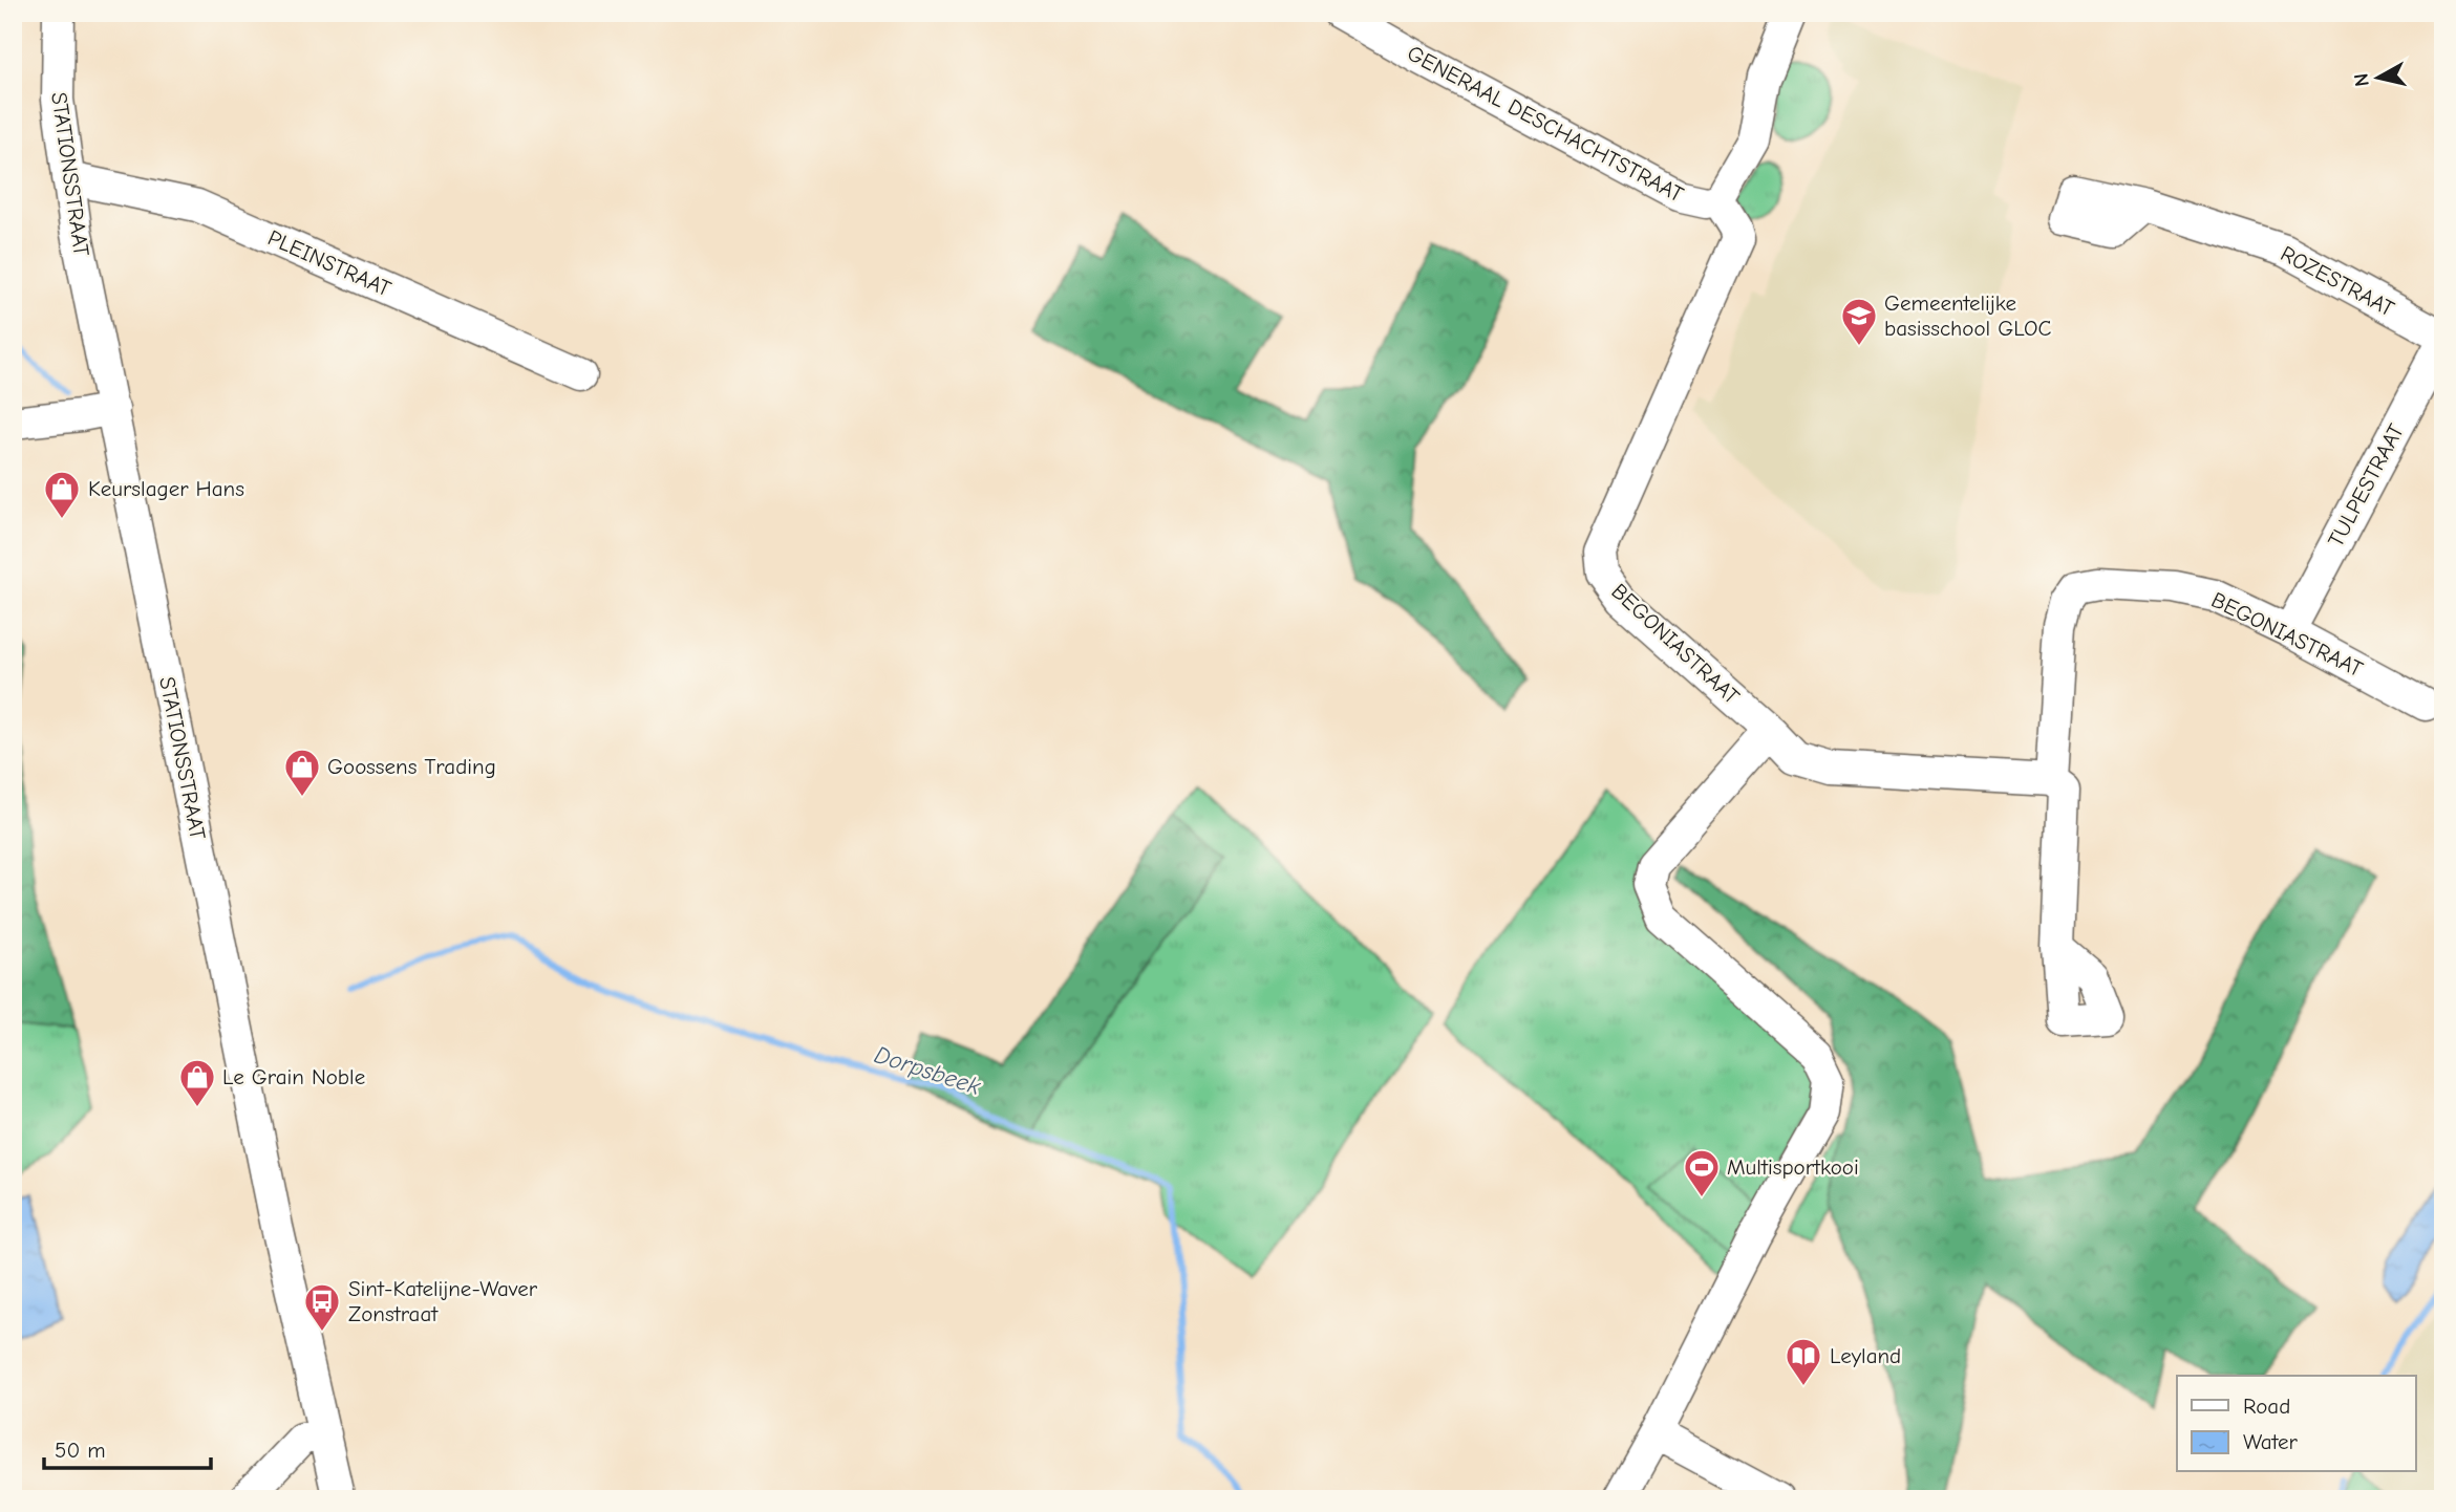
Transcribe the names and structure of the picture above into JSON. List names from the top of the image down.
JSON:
{
  "streets": {
    "street": [
      "GENERAAL DESCHACHTSTRAAT",
      "STATIONSSTRAAT",
      "PLEINSTRAAT",
      "ROZESTRAAT",
      "TULPESTRAAT",
      "BEGONIASTRAAT"
    ]
  },
  "crossings": [
    ["GENERAAL DESCHACHTSTRAAT", "BEGONIASTRAAT"],
    ["STATIONSSTRAAT", "PLEINSTRAAT"],
    ["ROZESTRAAT", "TULPESTRAAT"],
    ["TULPESTRAAT", "BEGONIASTRAAT"]
  ],
  "water": ["Dorpsbeek"],
  "places": {
    "school or university": ["Gemeentelijke basisschool GLOC"],
    "shop": ["Keurslager Hans", "Goossens Trading", "Le Grain Noble"],
    "sports": ["Multisportkooi"],
    "bus stop": ["Sint-Katelijne-Waver Zonstraat"],
    "library": ["Leyland"]
  },
  "legend": ["Road", "Water"],
  "scale_bar": "50 m",
  "north": "left"
}
